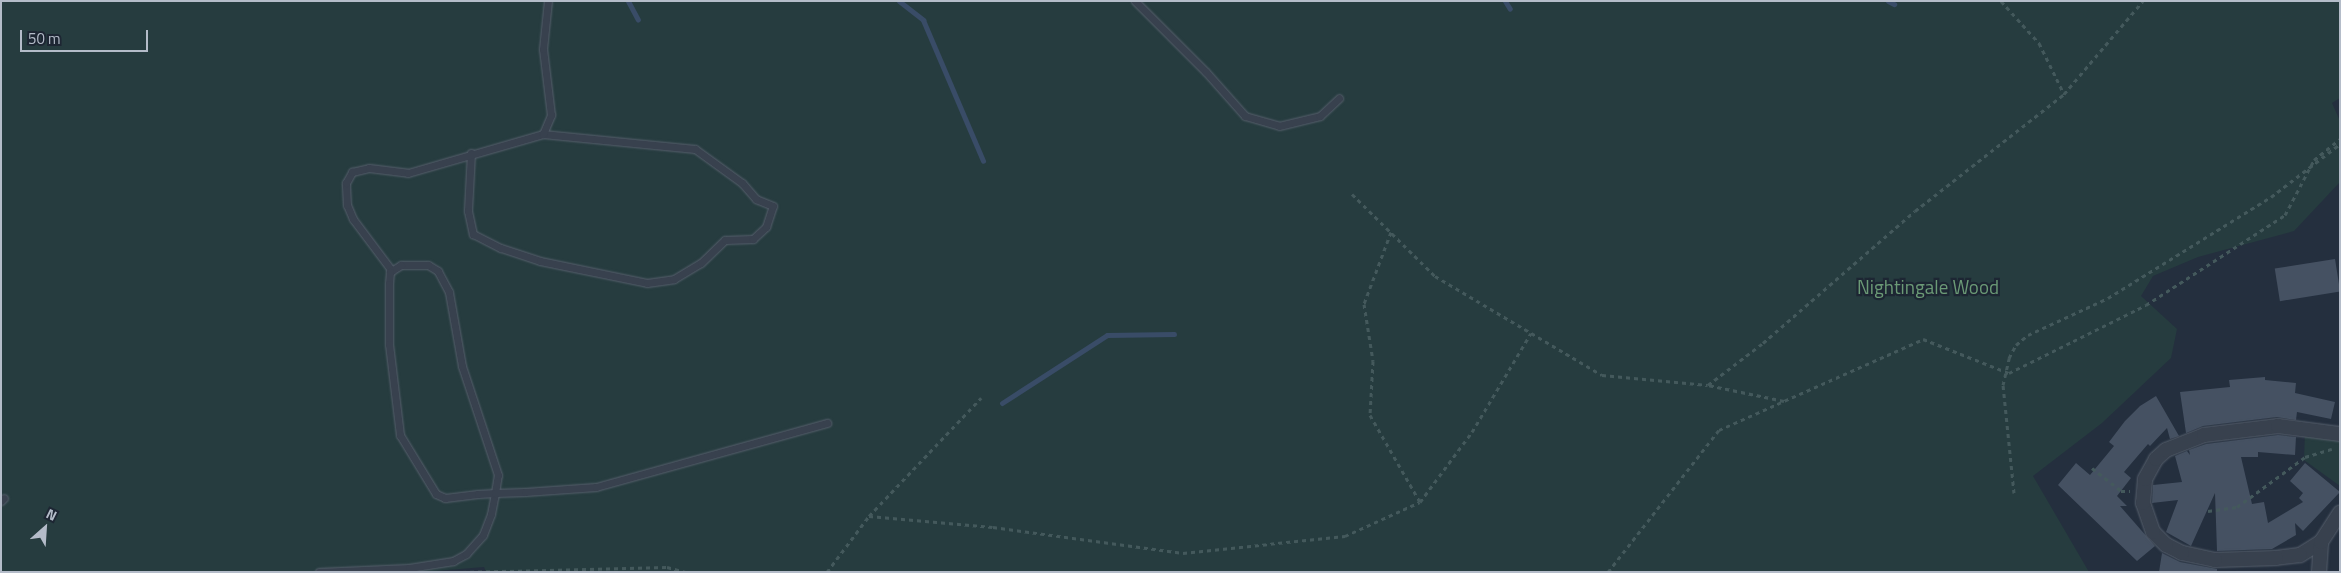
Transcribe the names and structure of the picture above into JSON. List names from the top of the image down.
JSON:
{
  "parks": ["Nightingale Wood"],
  "scale_bar": "50 m",
  "north": "top right"
}
